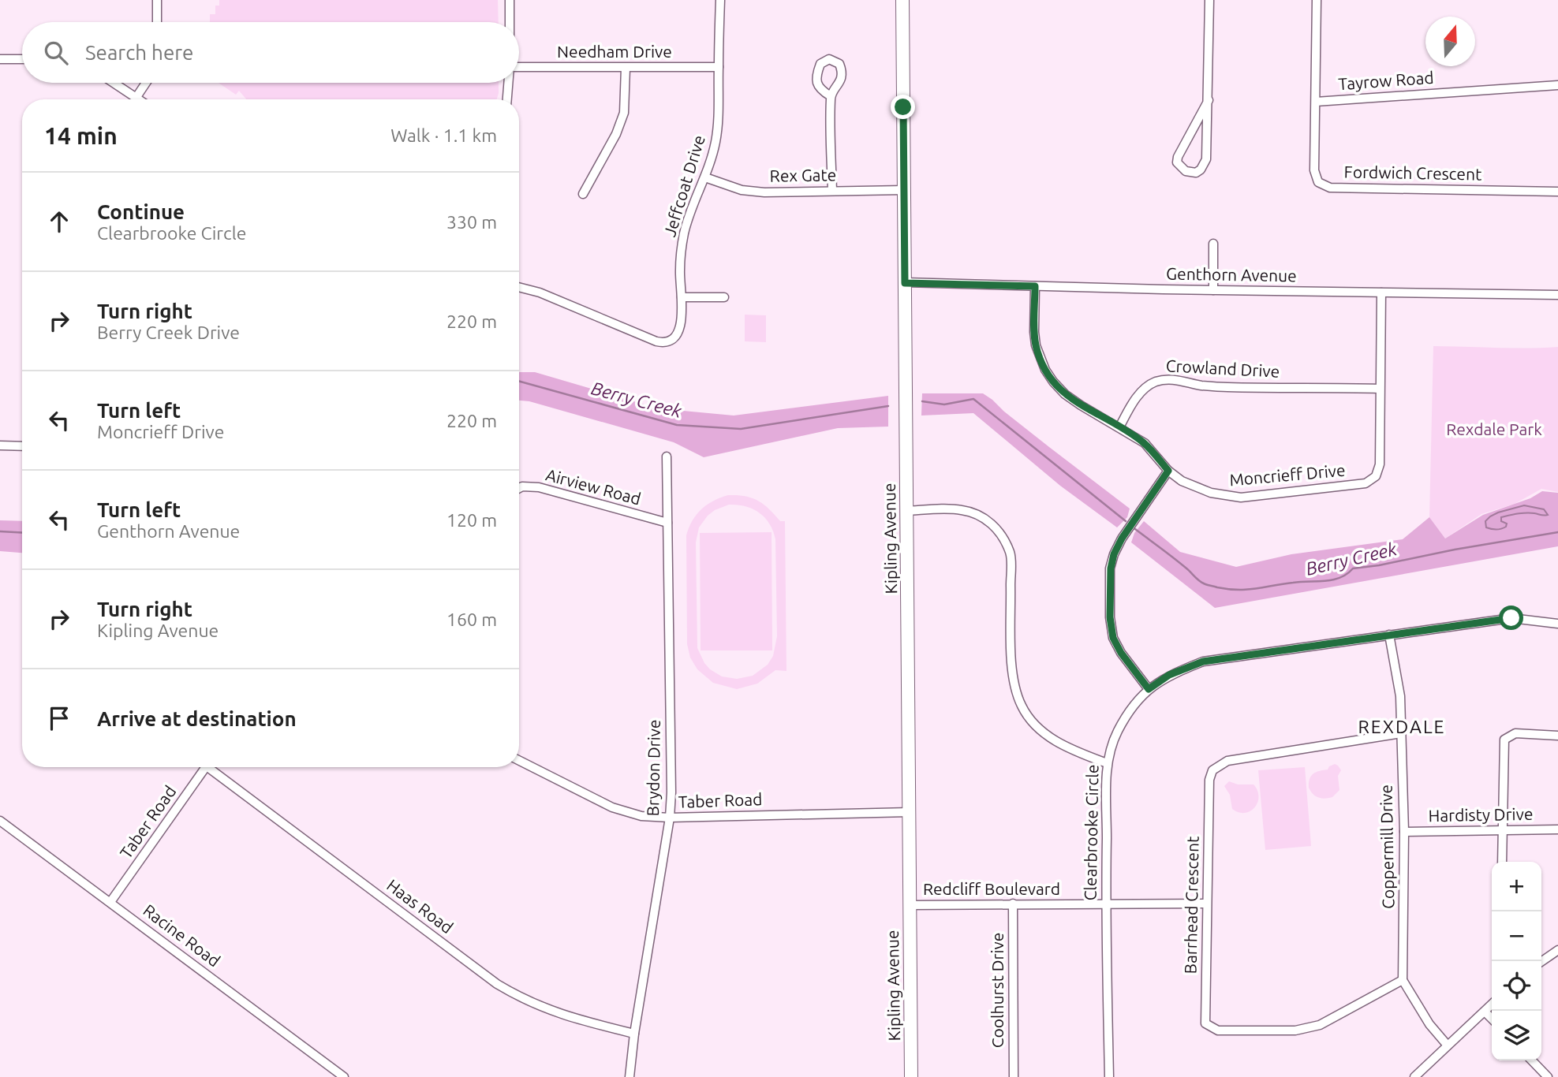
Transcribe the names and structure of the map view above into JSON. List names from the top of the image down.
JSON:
{
  "streets": {
    "main road": ["Kipling Avenue"],
    "street": [
      "Needham Drive",
      "Tayrow Road",
      "Fordwich Crescent",
      "Rex Gate",
      "Jeffcoat Drive",
      "Genthorn Avenue",
      "Crowland Drive",
      "Moncrieff Drive",
      "Airview Road",
      "Brydon Drive",
      "Taber Road",
      "Hardisty Drive",
      "Clearbrooke Circle",
      "Coppermill Drive",
      "Redcliff Boulevard",
      "Barrhead Crescent",
      "Haas Road",
      "Racine Road",
      "Coolhurst Drive"
    ]
  },
  "crossings": [
    ["Needham Drive", "Jeffcoat Drive"],
    ["Tayrow Road", "Fordwich Crescent"],
    ["Rex Gate", "Jeffcoat Drive"],
    ["Rex Gate", "Kipling Avenue"],
    ["Genthorn Avenue", "Moncrieff Drive"],
    ["Genthorn Avenue", "Kipling Avenue"],
    ["Crowland Drive", "Moncrieff Drive"],
    ["Airview Road", "Brydon Drive"],
    ["Kipling Avenue", "Taber Road"],
    ["Kipling Avenue", "Redcliff Boulevard"],
    ["Brydon Drive", "Taber Road"],
    ["Brydon Drive", "Haas Road"],
    ["Taber Road", "Racine Road"],
    ["Hardisty Drive", "Coppermill Drive"],
    ["Clearbrooke Circle", "Coppermill Drive"],
    ["Clearbrooke Circle", "Redcliff Boulevard"],
    ["Coppermill Drive", "Barrhead Crescent"],
    ["Redcliff Boulevard", "Barrhead Crescent"],
    ["Redcliff Boulevard", "Coolhurst Drive"]
  ],
  "districts": ["REXDALE"],
  "water": ["Berry Creek"],
  "parks": ["Rexdale Park"],
  "north": "top",
  "page": {
    "search": "Search here",
    "heading": ["14 min", "Walk · 1.1 km"],
    "list": [
      ["Continue", "Clearbrooke Circle", "330 m"],
      ["Turn right", "Berry Creek Drive", "220 m"],
      ["Turn left", "Moncrieff Drive", "220 m"],
      ["Turn left", "Genthorn Avenue", "120 m"],
      ["Turn right", "Kipling Avenue", "160 m"],
      "Arrive at destination"
    ],
    "map_buttons": ["+", "−"]
  }
}
